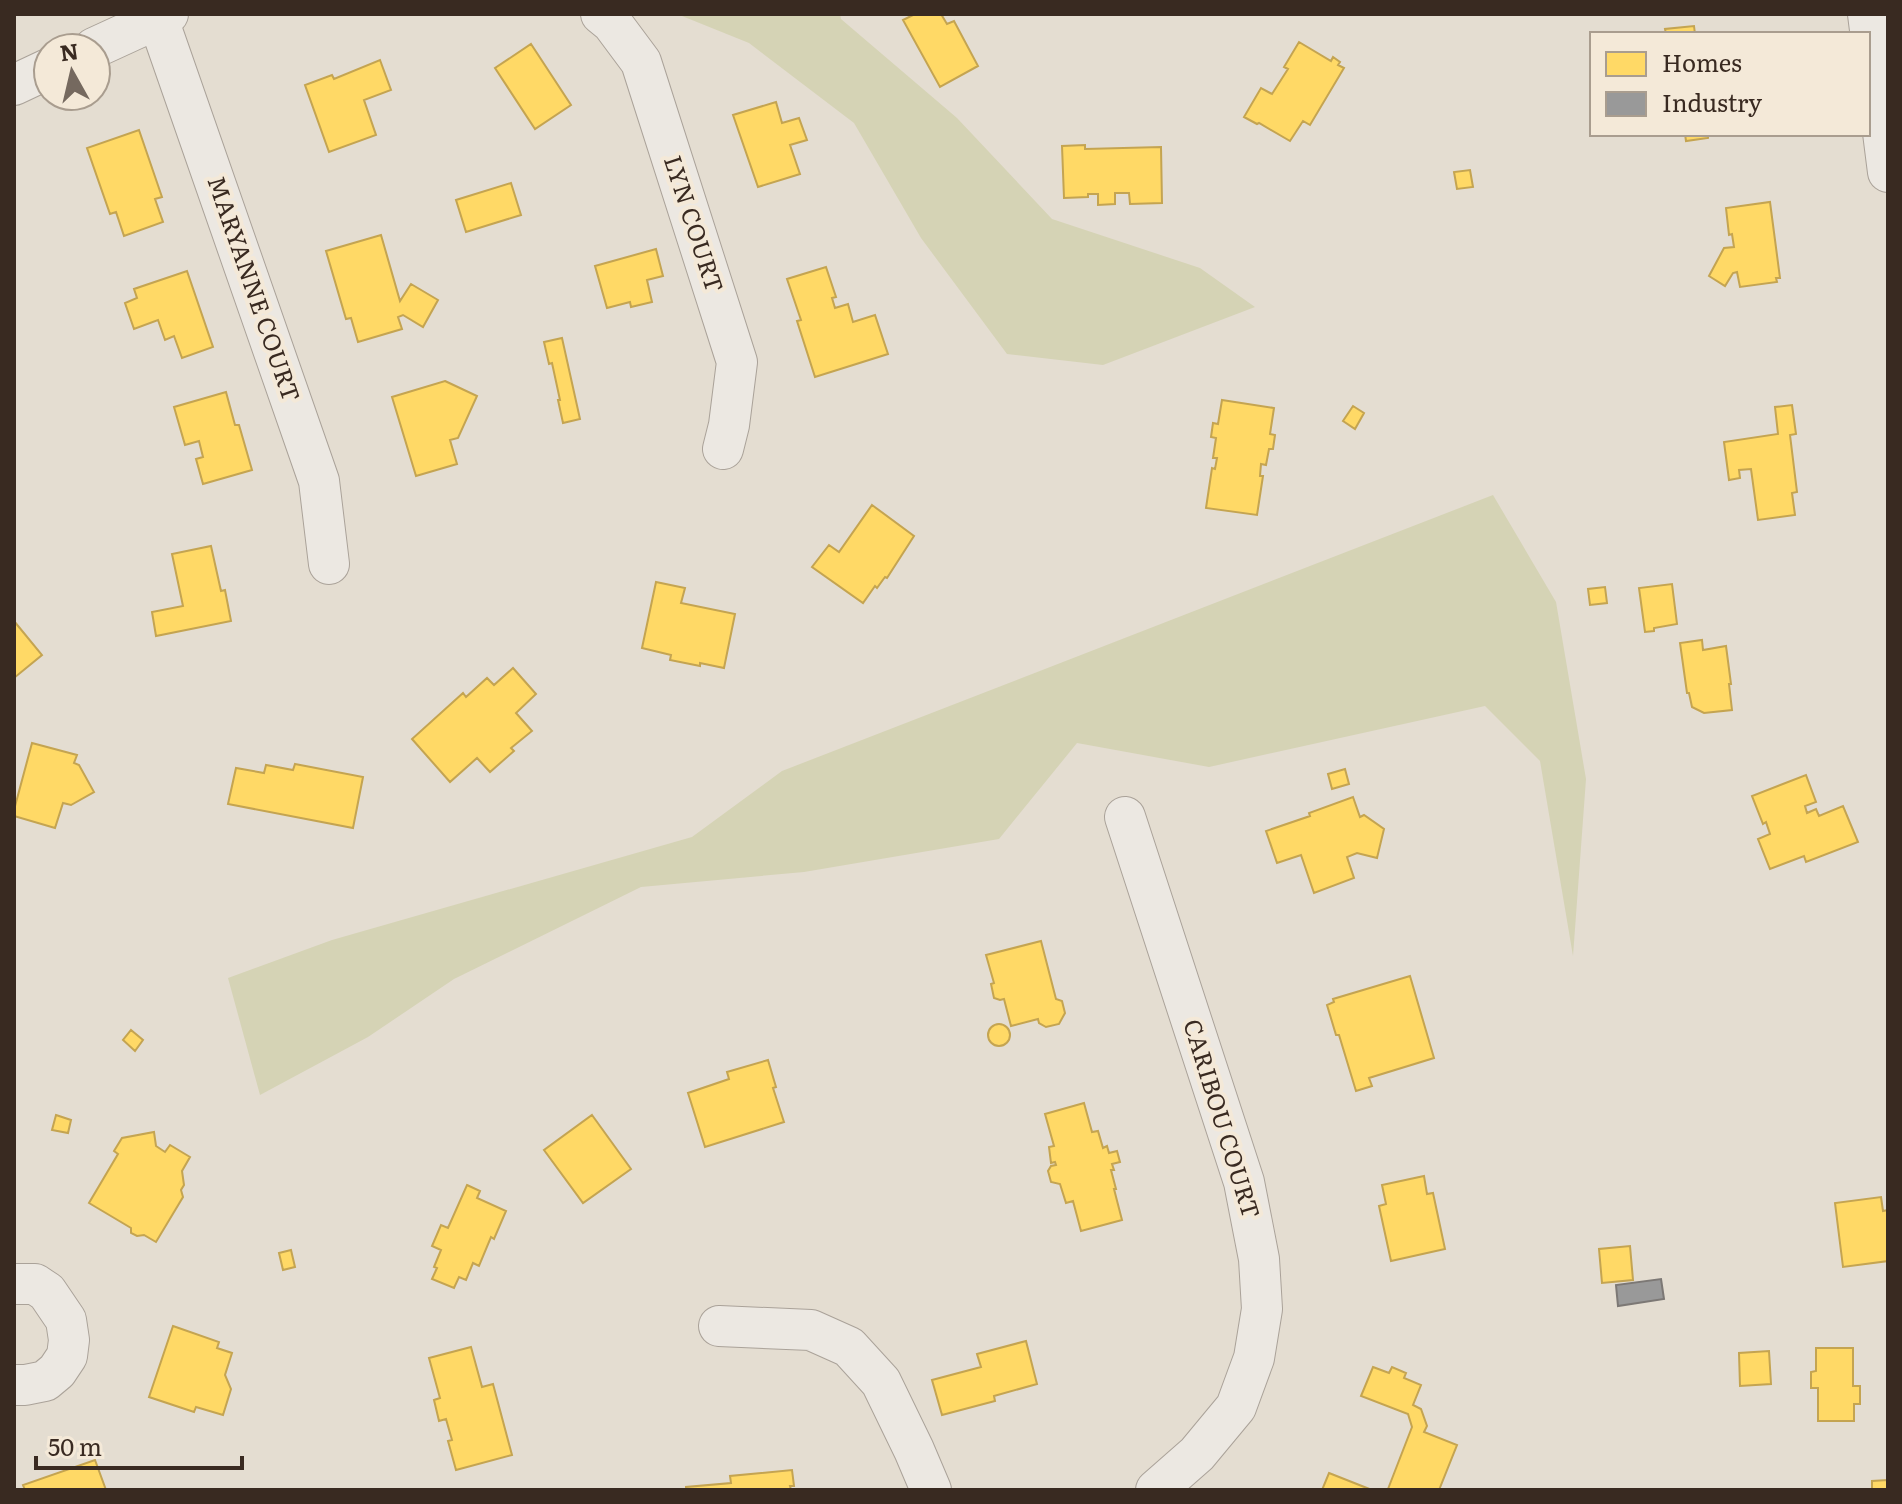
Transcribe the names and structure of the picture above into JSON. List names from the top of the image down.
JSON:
{
  "streets": {
    "street": ["LYN COURT", "MARYANNE COURT", "CARIBOU COURT"]
  },
  "legend": ["Homes", "Industry"],
  "scale_bar": "50 m",
  "north": "top"
}
